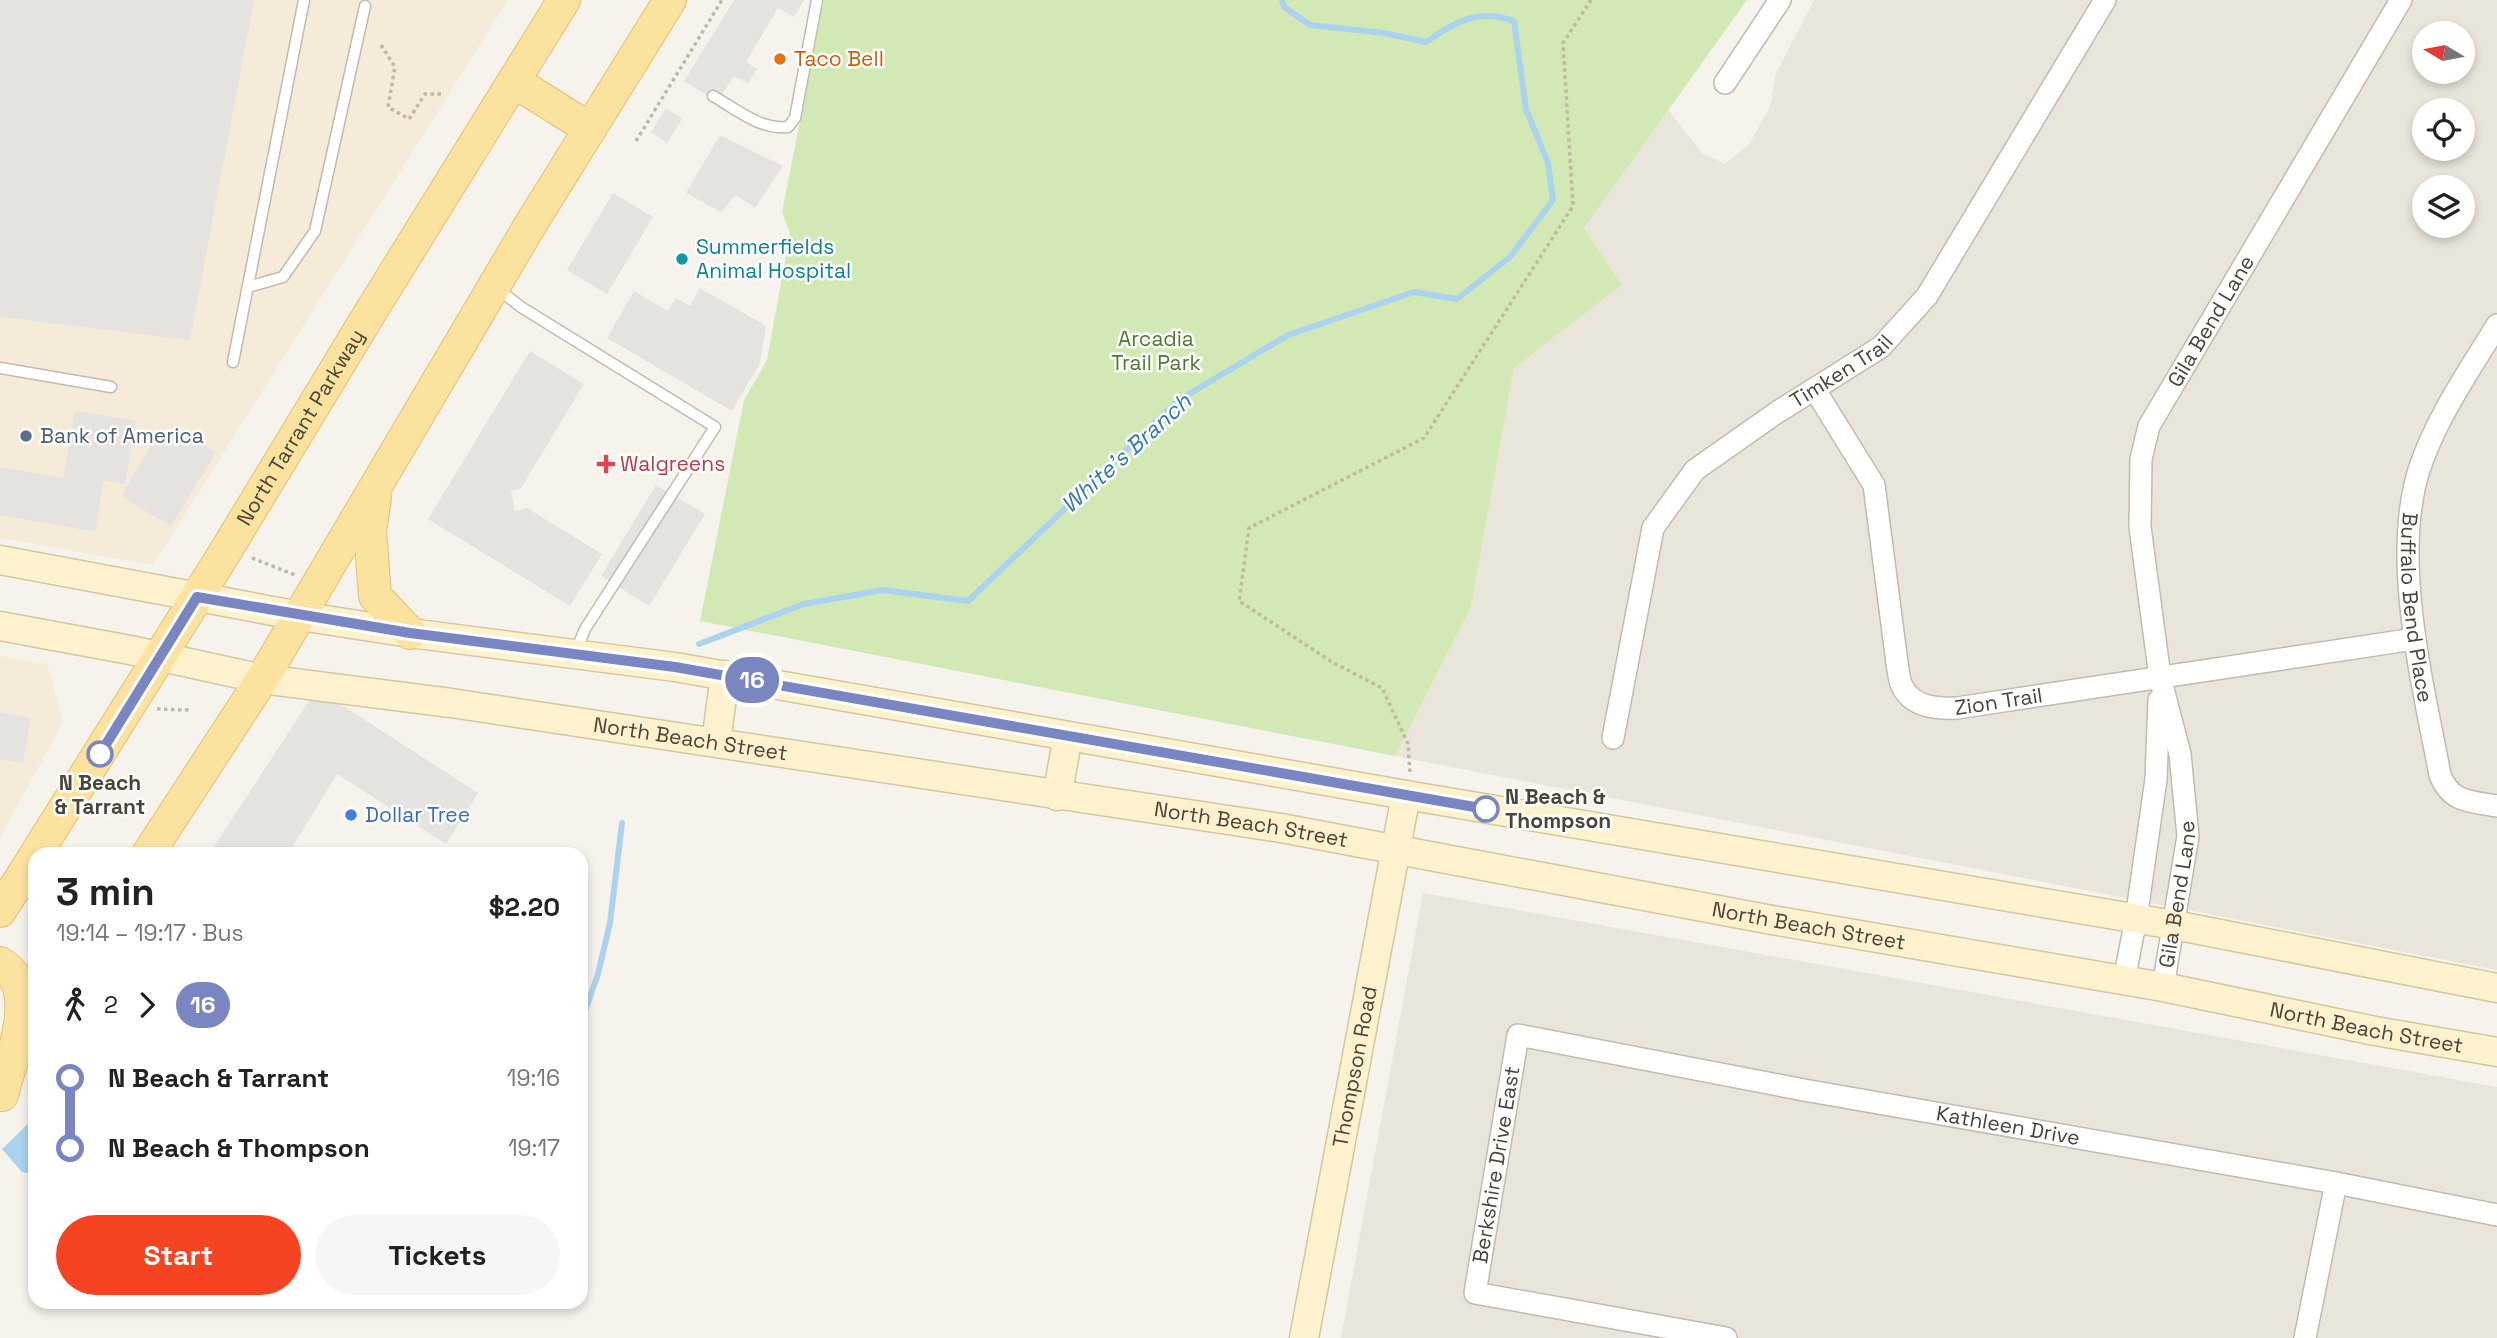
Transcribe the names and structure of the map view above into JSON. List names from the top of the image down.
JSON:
{
  "streets": {
    "main road": ["North Tarrant Parkway", "North Beach Street", "Thompson Road"],
    "street": [
      "Gila Bend Lane",
      "Timken Trail",
      "Buffalo Bend Place",
      "Zion Trail",
      "Kathleen Drive",
      "Berkshire Drive East"
    ]
  },
  "crossings": [
    ["Gila Bend Lane", "Zion Trail"],
    ["Gila Bend Lane", "North Beach Street"],
    ["Timken Trail", "Zion Trail"],
    ["North Tarrant Parkway", "North Beach Street"],
    ["Buffalo Bend Place", "Zion Trail"],
    ["North Beach Street", "Thompson Road"],
    ["Kathleen Drive", "Berkshire Drive East"]
  ],
  "water": ["White's Branch"],
  "parks": ["Arcadia Trail Park"],
  "places": {
    "other": [
      "Taco Bell",
      "Summerfields Animal Hospital",
      "Bank of America",
      "N Beach & Tarrant",
      "N Beach & Thompson",
      "Dollar Tree"
    ],
    "health": ["Walgreens"]
  },
  "lines": ["bus line 16"],
  "north": "left",
  "page": {
    "on_map": "16",
    "heading": ["3 min", "19:14 – 19:17 · Bus", "$2.20"],
    "legs": ["2", "16"],
    "list": [
      {
        "name": "N Beach & Tarrant",
        "value": "19:16"
      },
      {
        "name": "N Beach & Thompson",
        "value": "19:17"
      }
    ],
    "buttons": ["Start", "Tickets"]
  }
}
